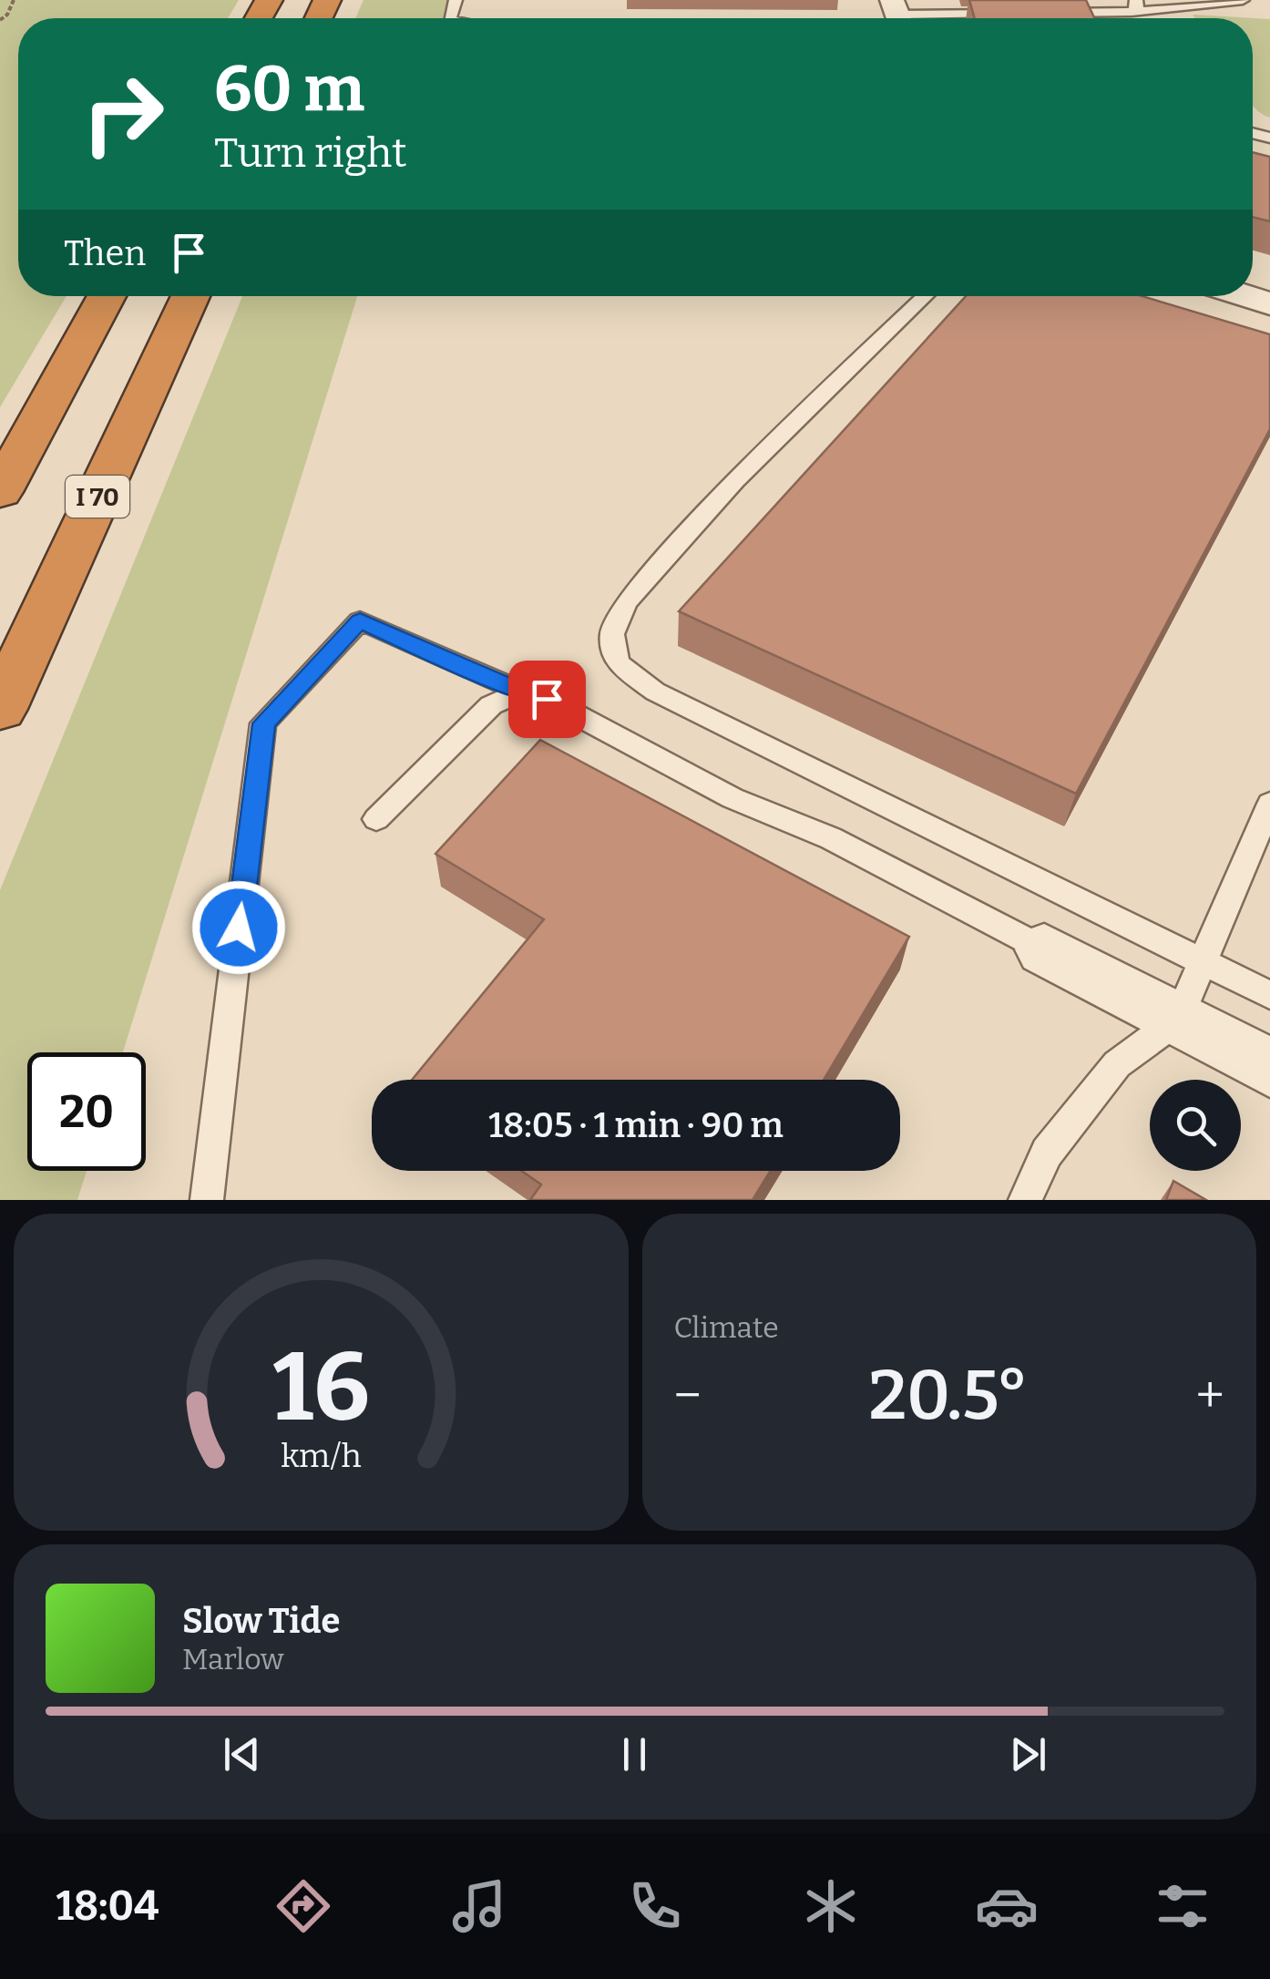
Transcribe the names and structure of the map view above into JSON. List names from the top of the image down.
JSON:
{
  "streets": {
    "highway": ["I 70"]
  },
  "page": {
    "turn": ["60 m", "Turn right"],
    "then": "Then",
    "limit": "20",
    "trip": "18:05 · 1 min · 90 m",
    "tile": "Climate",
    "heat": ["−", "20.5°", "+"],
    "song": ["Slow Tide", "Marlow"],
    "tabs": "18:04",
    "gauge": ["16", "km/h"]
  }
}
